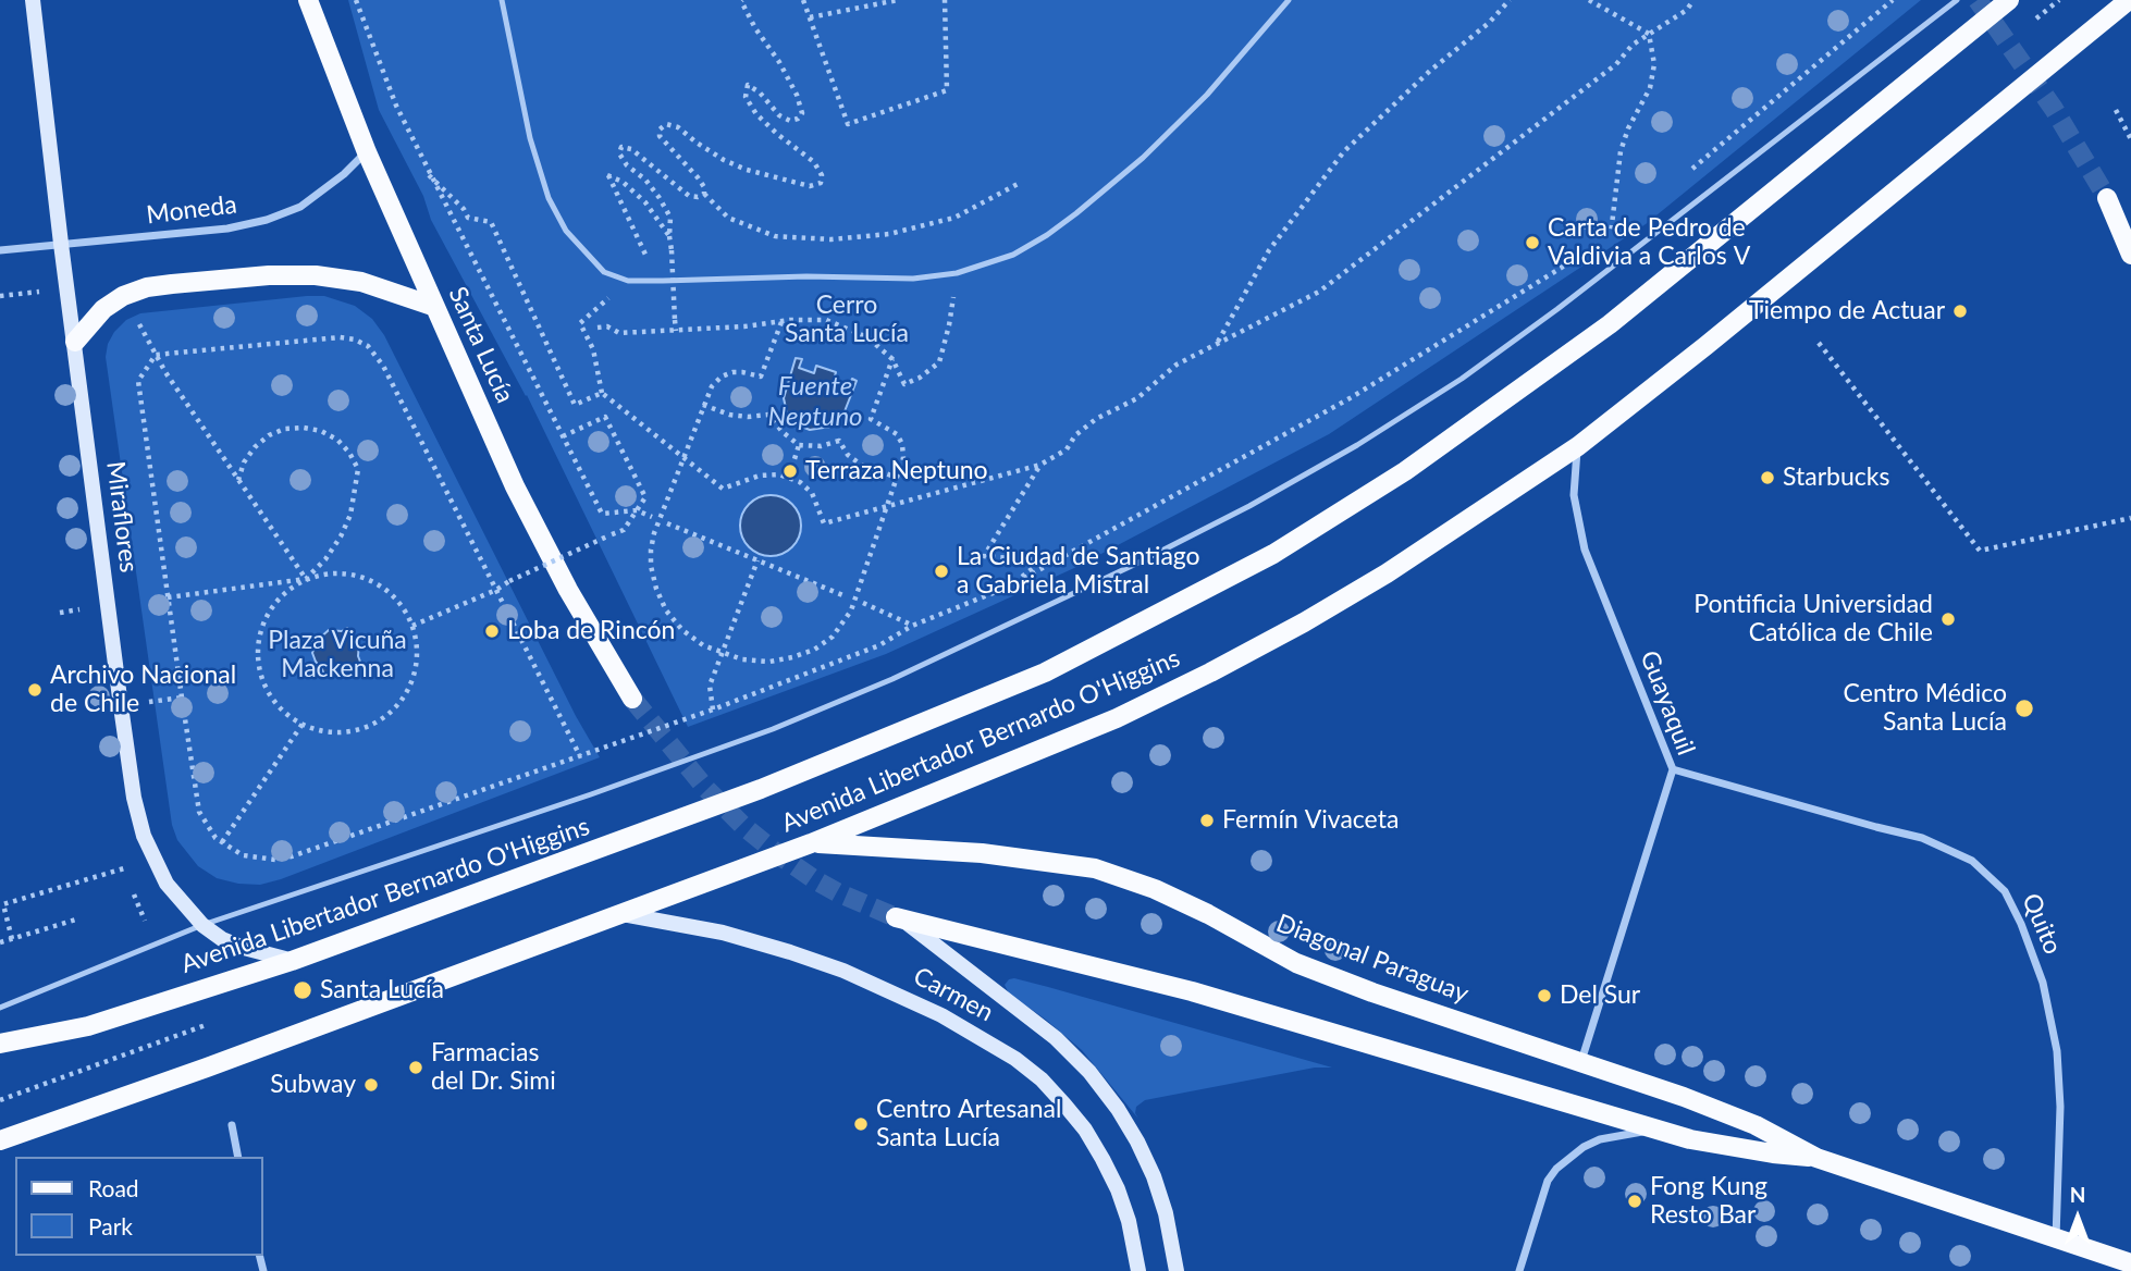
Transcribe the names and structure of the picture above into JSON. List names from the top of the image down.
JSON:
{
  "streets": {
    "main road": [
      "Santa Lucía",
      "Miraflores",
      "Avenida Libertador Bernardo O'Higgins",
      "Diagonal Paraguay",
      "Carmen"
    ],
    "street": ["Moneda", "Guayaquil", "Quito"]
  },
  "crossings": [
    ["Moneda", "Santa Lucía"],
    ["Moneda", "Miraflores"],
    ["Miraflores", "Avenida Libertador Bernardo O'Higgins"],
    ["Guayaquil", "Avenida Libertador Bernardo O'Higgins"],
    ["Guayaquil", "Quito"],
    ["Guayaquil", "Diagonal Paraguay"],
    ["Avenida Libertador Bernardo O'Higgins", "Diagonal Paraguay"],
    ["Avenida Libertador Bernardo O'Higgins", "Carmen"],
    ["Quito", "Diagonal Paraguay"],
    ["Diagonal Paraguay", "Carmen"]
  ],
  "water": ["Fuente Neptuno"],
  "parks": ["Cerro Santa Lucía", "Plaza Vicuña Mackenna"],
  "places": [
    "Carta de Pedro de Valdivia a Carlos V",
    "Tiempo de Actuar",
    "Terraza Neptuno",
    "Starbucks",
    "La Ciudad de Santiago a Gabriela Mistral",
    "Pontificia Universidad Católica de Chile",
    "Loba de Rincón",
    "Archivo Nacional de Chile",
    "Centro Médico Santa Lucía",
    "Fermín Vivaceta",
    "Santa Lucía",
    "Del Sur",
    "Farmacias del Dr. Simi",
    "Subway",
    "Centro Artesanal Santa Lucía",
    "Fong Kung Resto Bar"
  ],
  "legend": ["Road", "Park"],
  "north": "top"
}
